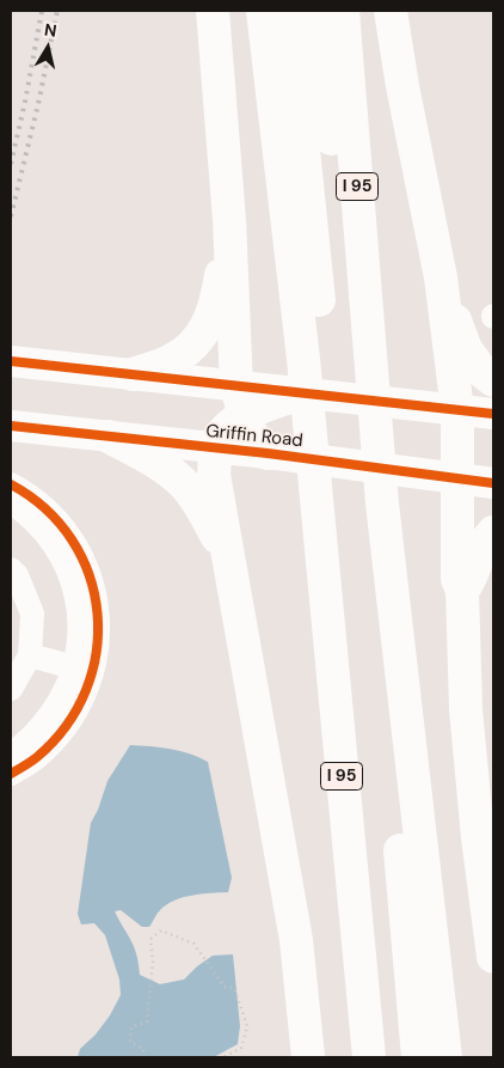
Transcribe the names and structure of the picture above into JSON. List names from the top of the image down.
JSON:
{
  "streets": {
    "highway": ["I 95"],
    "main road": ["Griffin Road"]
  },
  "north": "top"
}
